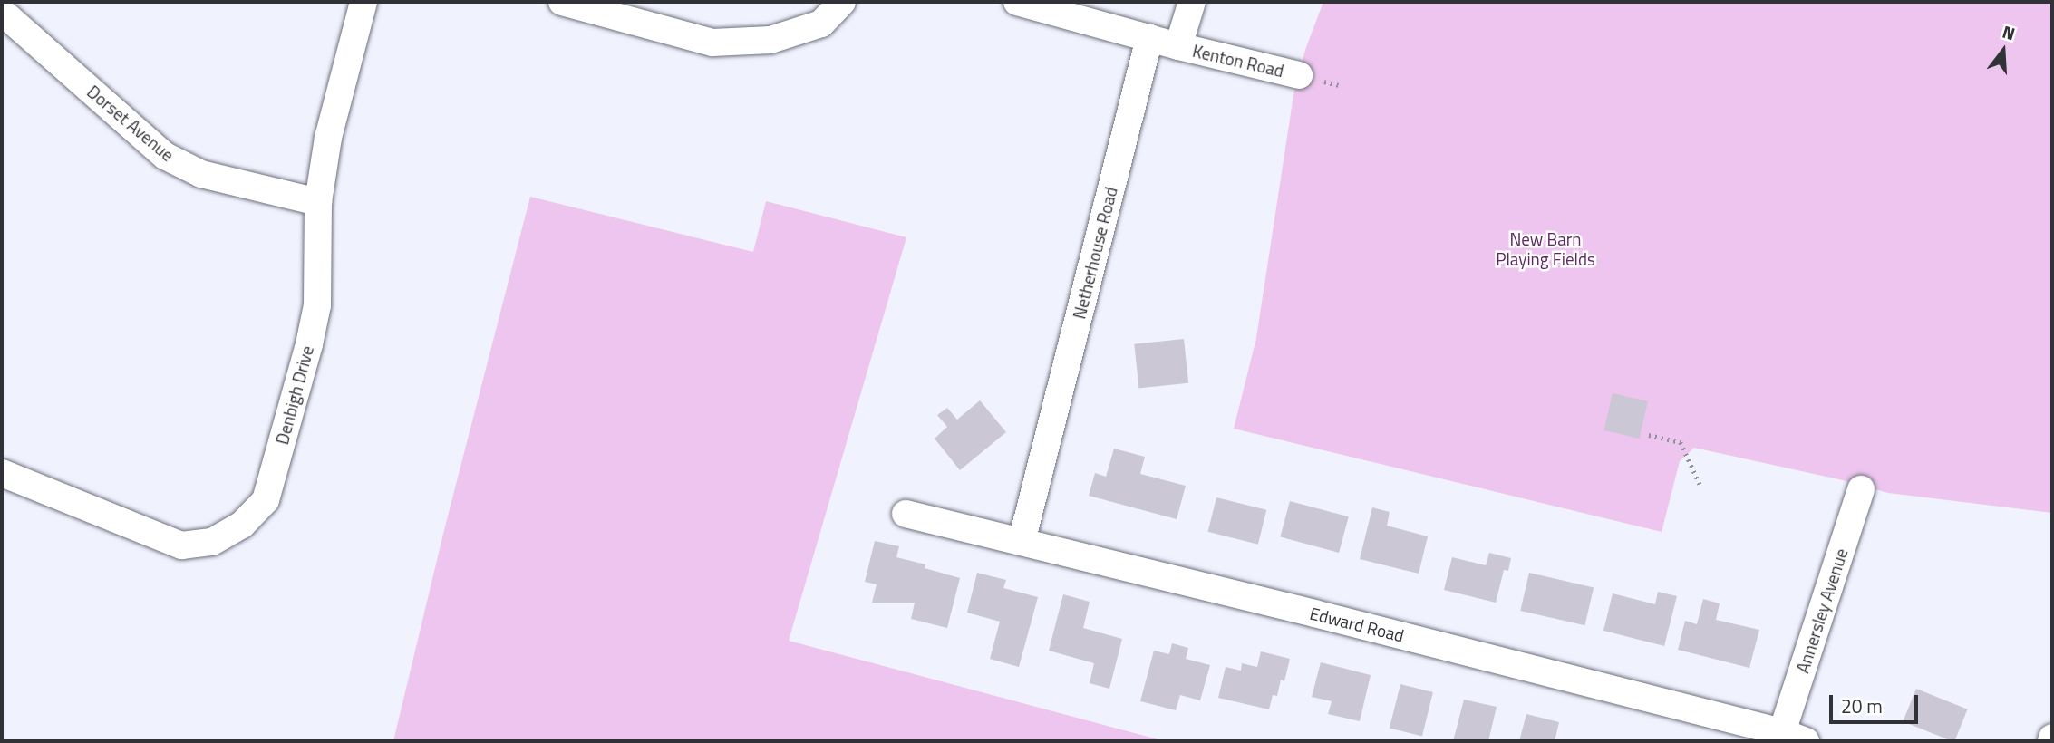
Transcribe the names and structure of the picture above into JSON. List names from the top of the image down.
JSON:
{
  "streets": {
    "street": [
      "Kenton Road",
      "Dorset Avenue",
      "Netherhouse Road",
      "Denbigh Drive",
      "Annersley Avenue",
      "Edward Road"
    ]
  },
  "crossings": [
    ["Dorset Avenue", "Denbigh Drive"],
    ["Netherhouse Road", "Edward Road"],
    ["Annersley Avenue", "Edward Road"]
  ],
  "parks": ["New Barn Playing Fields"],
  "scale_bar": "20 m",
  "north": "top"
}
